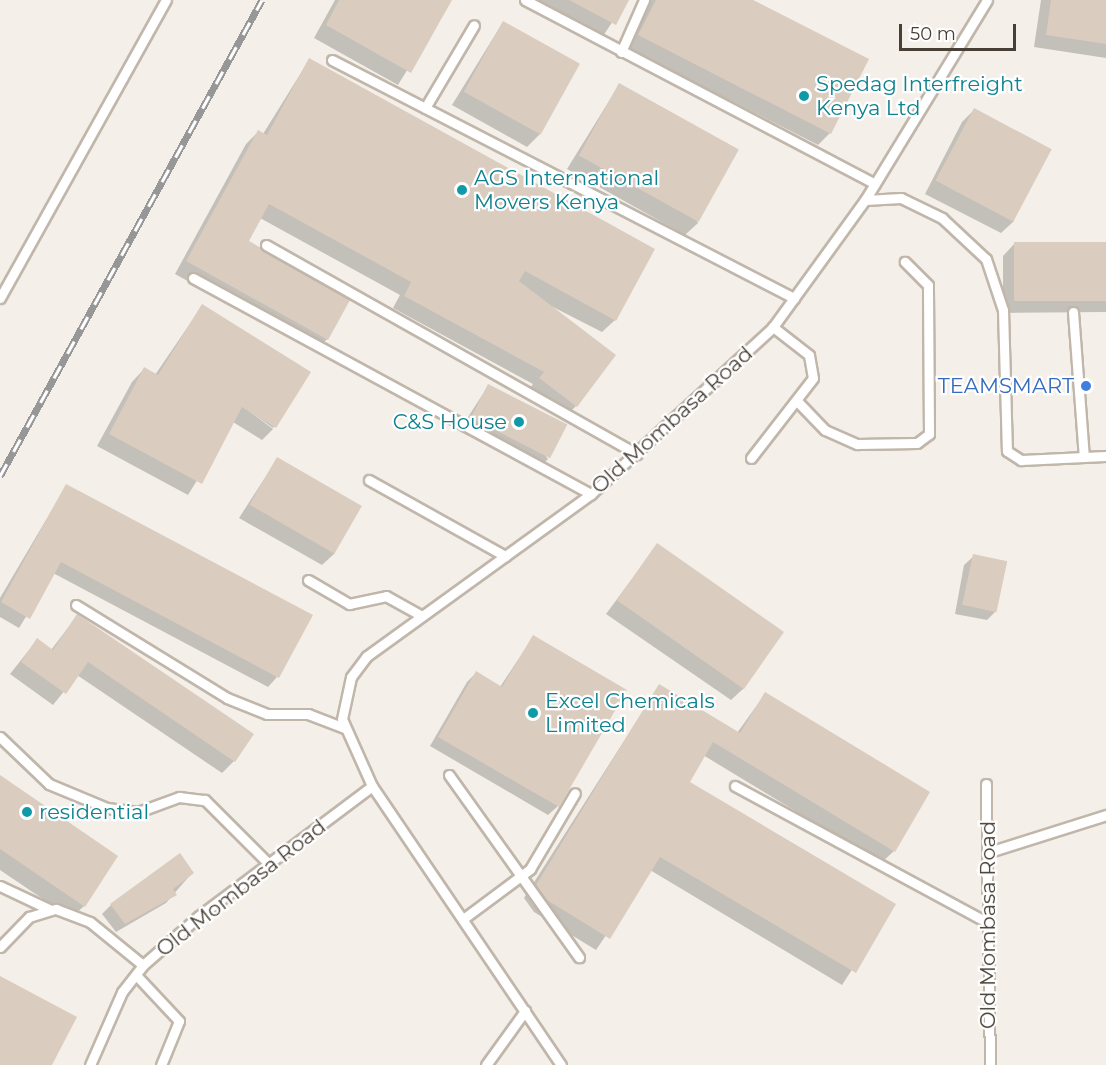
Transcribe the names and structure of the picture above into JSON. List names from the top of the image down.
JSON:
{
  "streets": {
    "lane": ["Old Mombasa Road"]
  },
  "places": [
    "Spedag Interfreight Kenya Ltd",
    "AGS International Movers Kenya",
    "TEAMSMART",
    "C&S House",
    "Excel Chemicals Limited",
    "residential"
  ],
  "scale_bar": "50 m"
}
